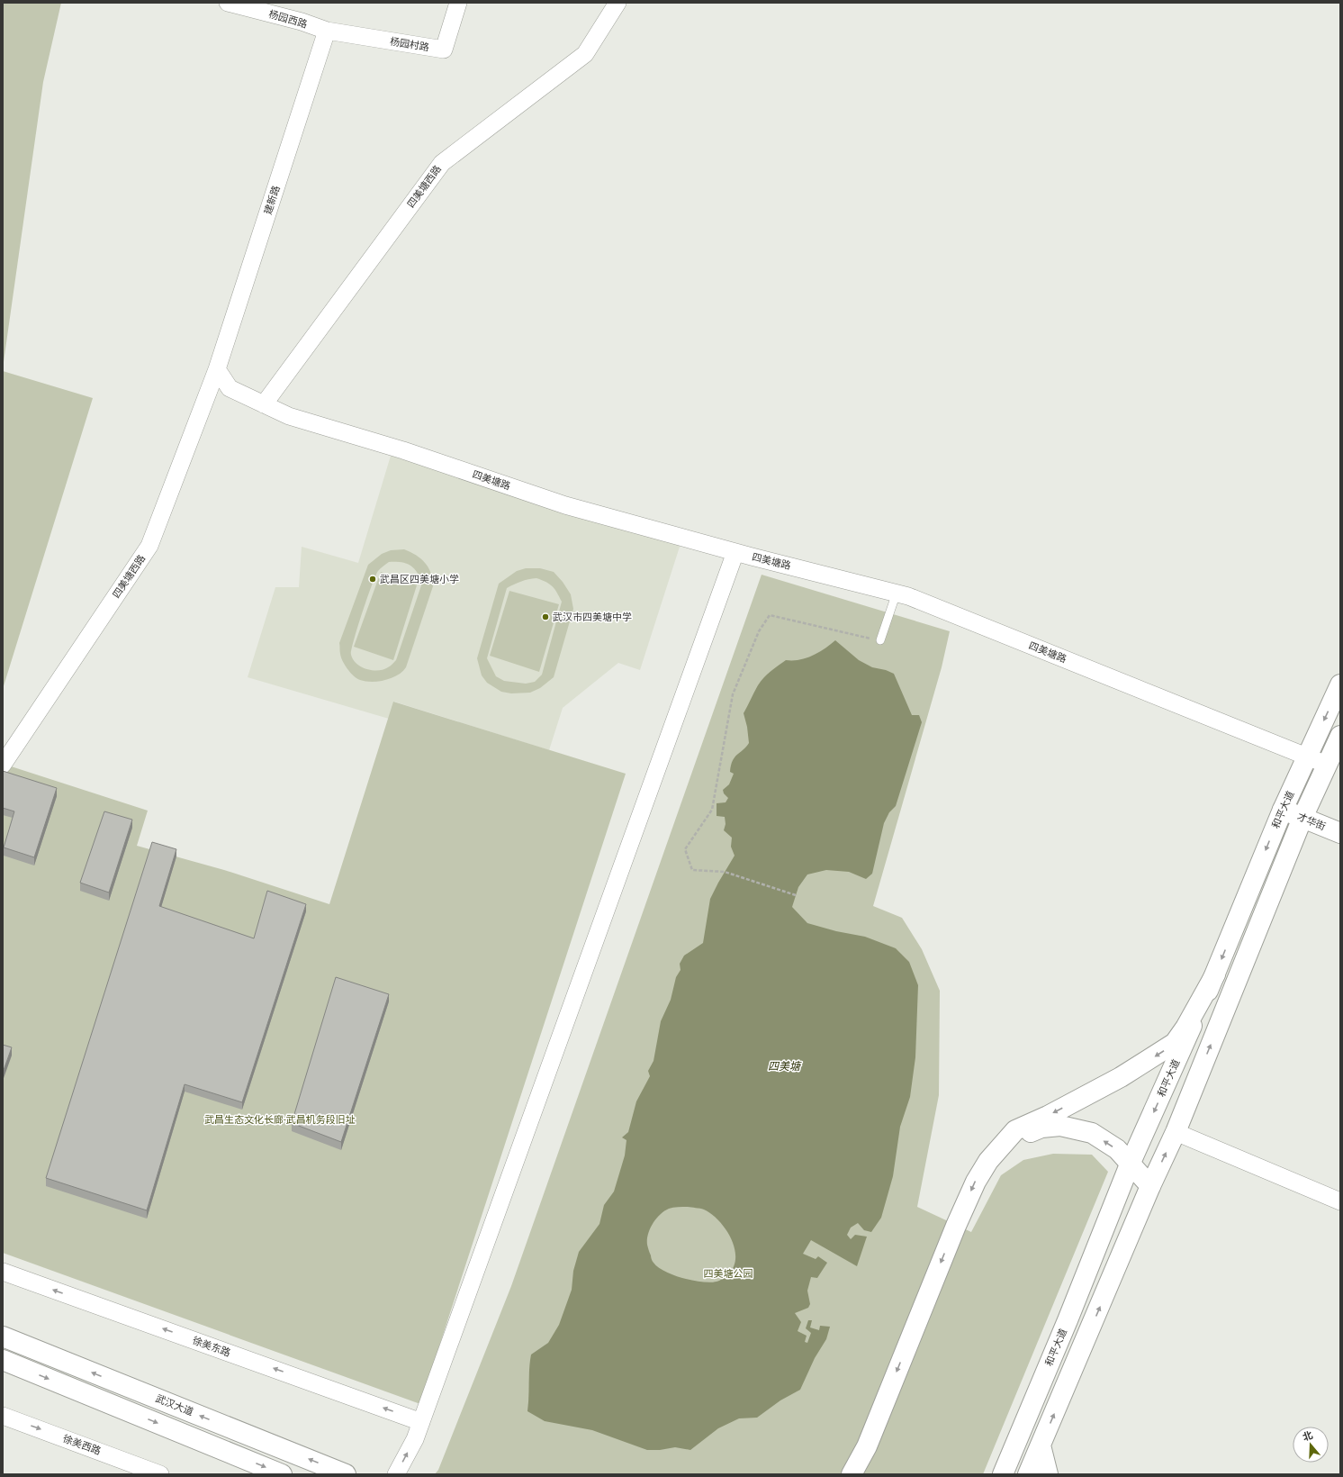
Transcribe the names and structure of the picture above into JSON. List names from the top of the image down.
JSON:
{
  "streets": {
    "main road": ["和平大道", "才华街", "武汉大道"],
    "street": [
      "杨园西路",
      "杨园村路",
      "四美塘西路",
      "建新路",
      "四美塘路",
      "徐美东路",
      "徐美西路"
    ]
  },
  "crossings": [
    ["杨园西路", "杨园村路"],
    ["杨园西路", "建新路"],
    ["杨园村路", "建新路"],
    ["四美塘西路", "建新路"],
    ["四美塘西路", "四美塘路"],
    ["建新路", "四美塘路"],
    ["四美塘路", "和平大道"],
    ["和平大道", "才华街"]
  ],
  "one_way": ["徐美东路", "徐美西路"],
  "water": ["四美塘"],
  "parks": ["武昌生态文化长廊-武昌机务段旧址", "四美塘公园"],
  "places": ["武昌区四美塘小学", "武汉市四美塘中学"],
  "north": "top"
}
